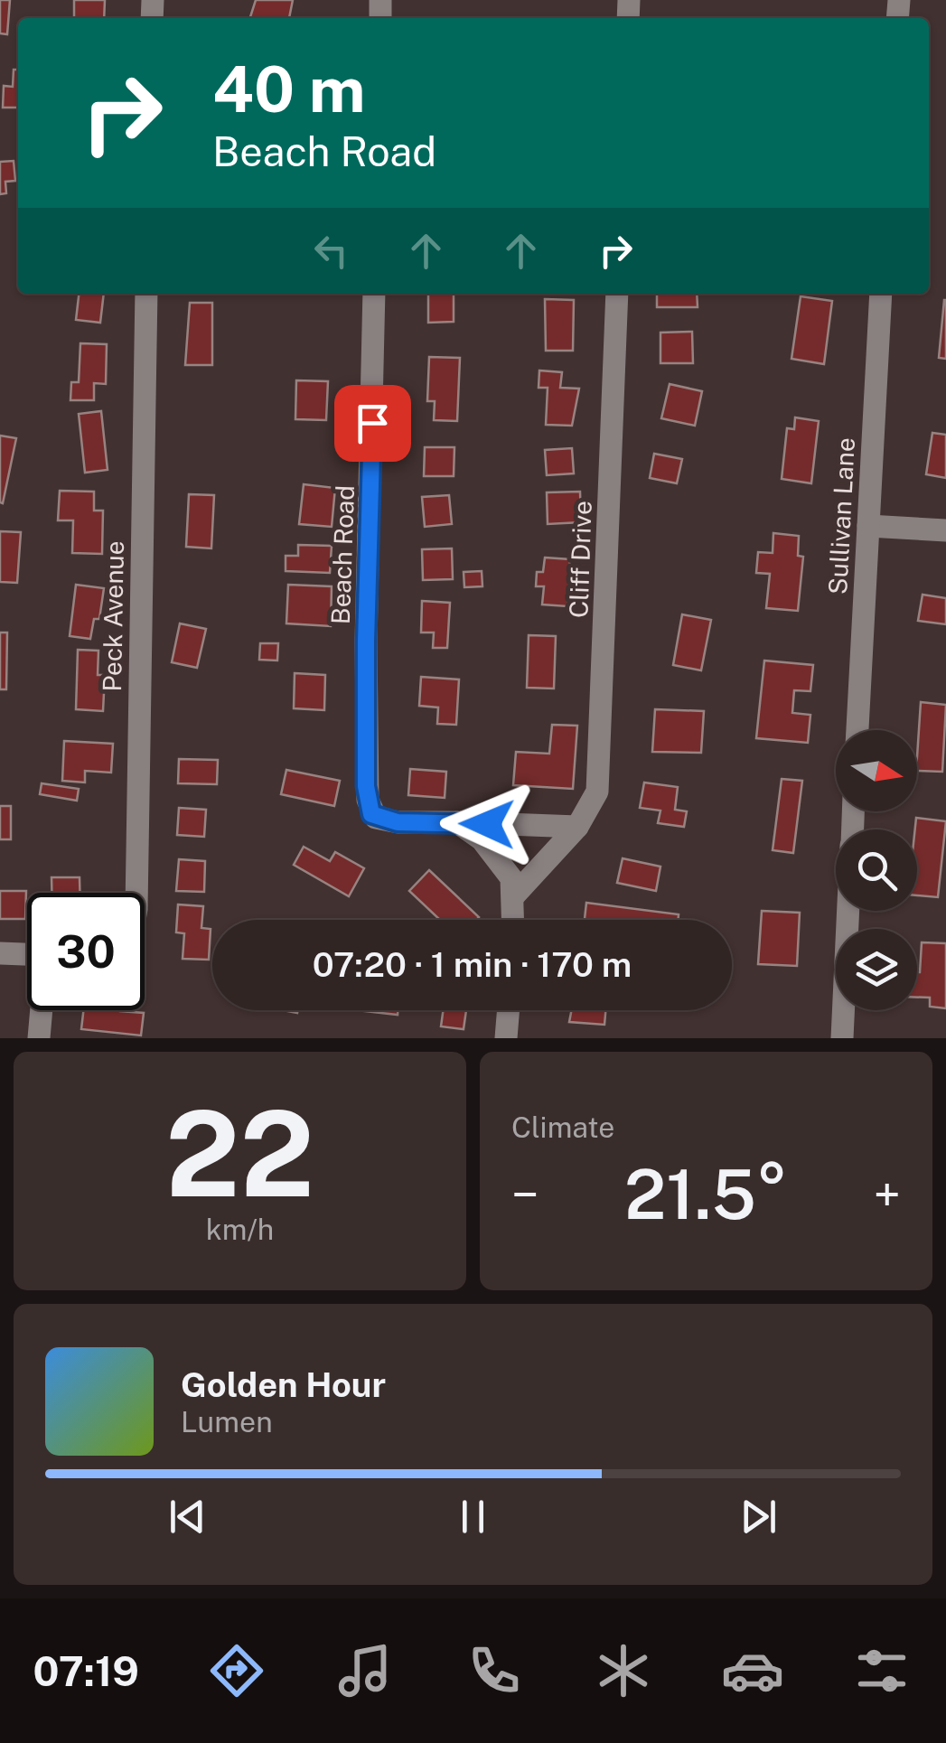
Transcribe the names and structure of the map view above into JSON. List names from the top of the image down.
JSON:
{
  "streets": {
    "street": [
      "Sullivan Lane",
      "Beach Road",
      "Cliff Drive",
      "Peck Avenue"
    ]
  },
  "north": "right",
  "page": {
    "turn": ["40 m", "Beach Road"],
    "limit": "30",
    "trip": "07:20 · 1 min · 170 m",
    "tile": [
      ["22", "km/h"],
      "Climate"
    ],
    "heat": ["−", "21.5°", "+"],
    "song": ["Golden Hour", "Lumen"],
    "tabs": "07:19"
  }
}
